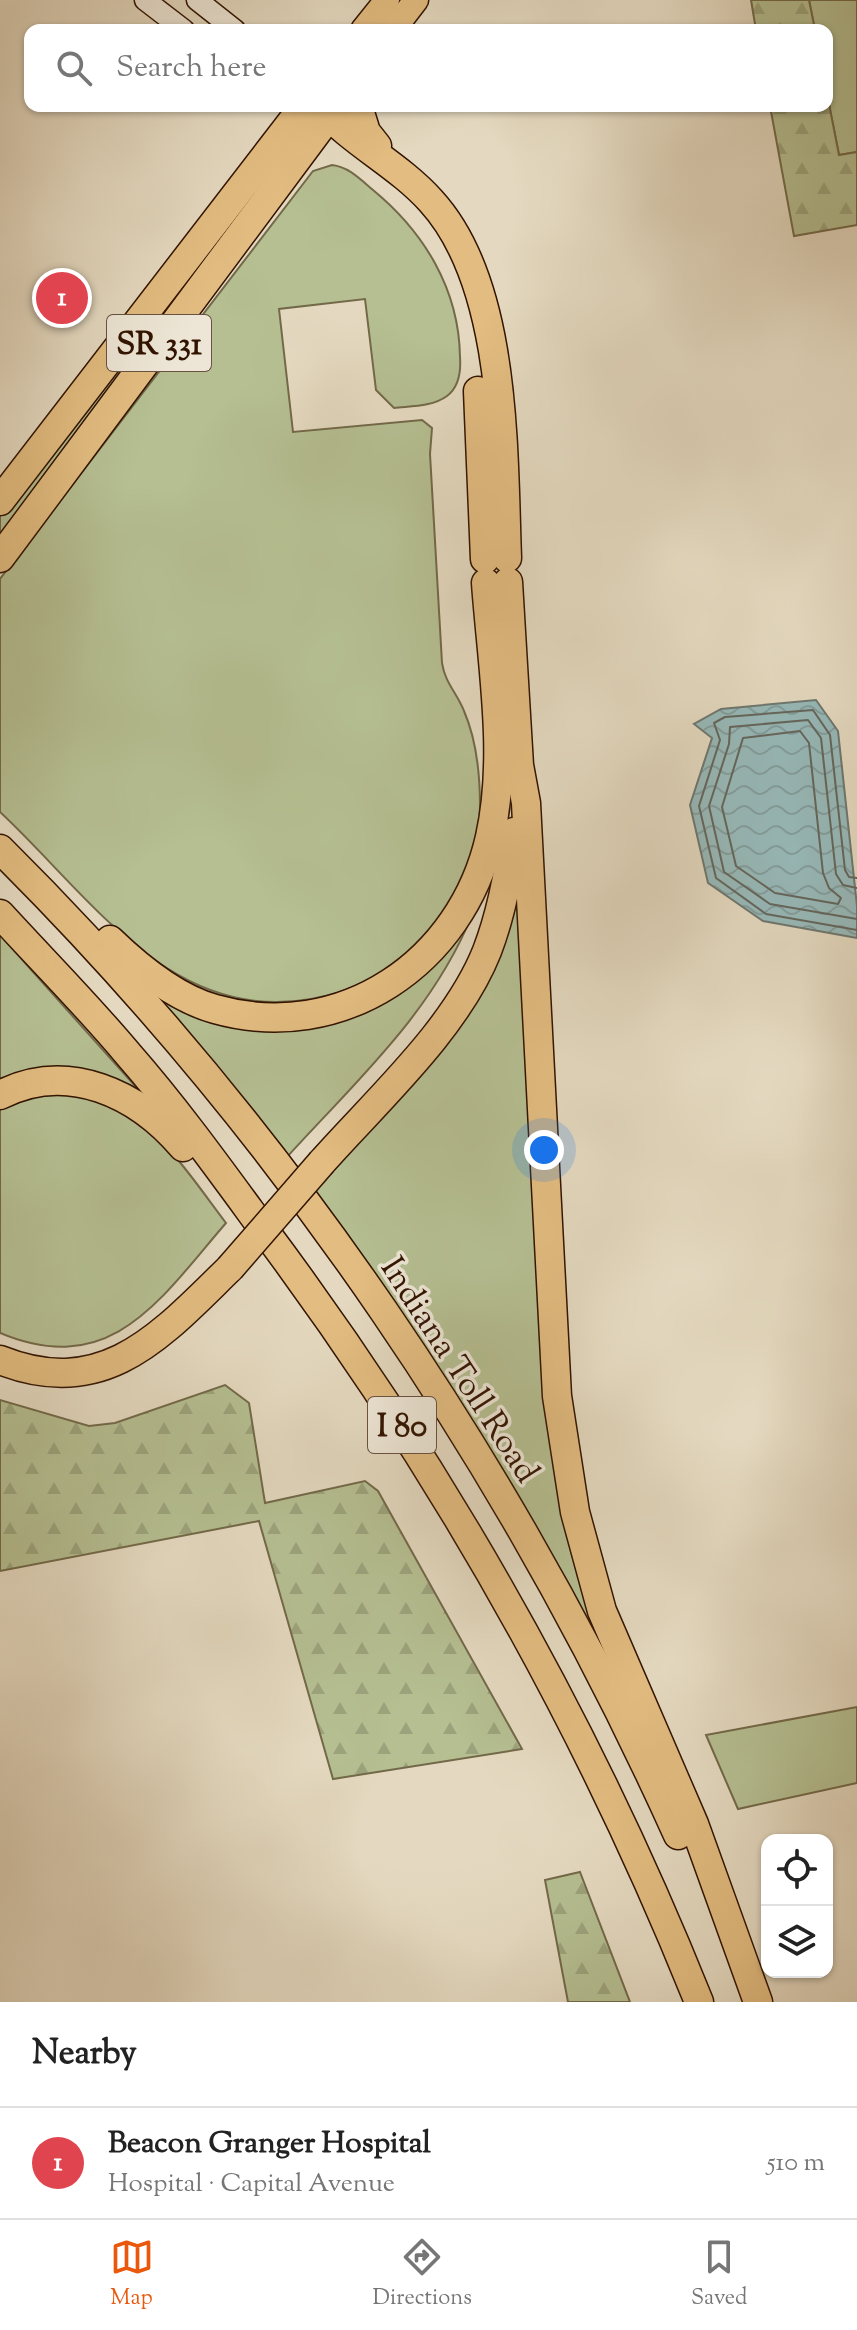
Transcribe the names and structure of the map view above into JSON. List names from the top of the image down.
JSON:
{
  "streets": {
    "highway": ["SR 331", "Indiana Toll Road", "I 80"]
  },
  "page": {
    "search": "Search here",
    "pins": "1",
    "heading": "Nearby",
    "list": [
      {
        "mark": "1",
        "name": "Beacon Granger Hospital",
        "note": "Hospital · Capital Avenue",
        "value": "510 m"
      }
    ],
    "nav": ["Map", "Directions", "Saved"]
  }
}
